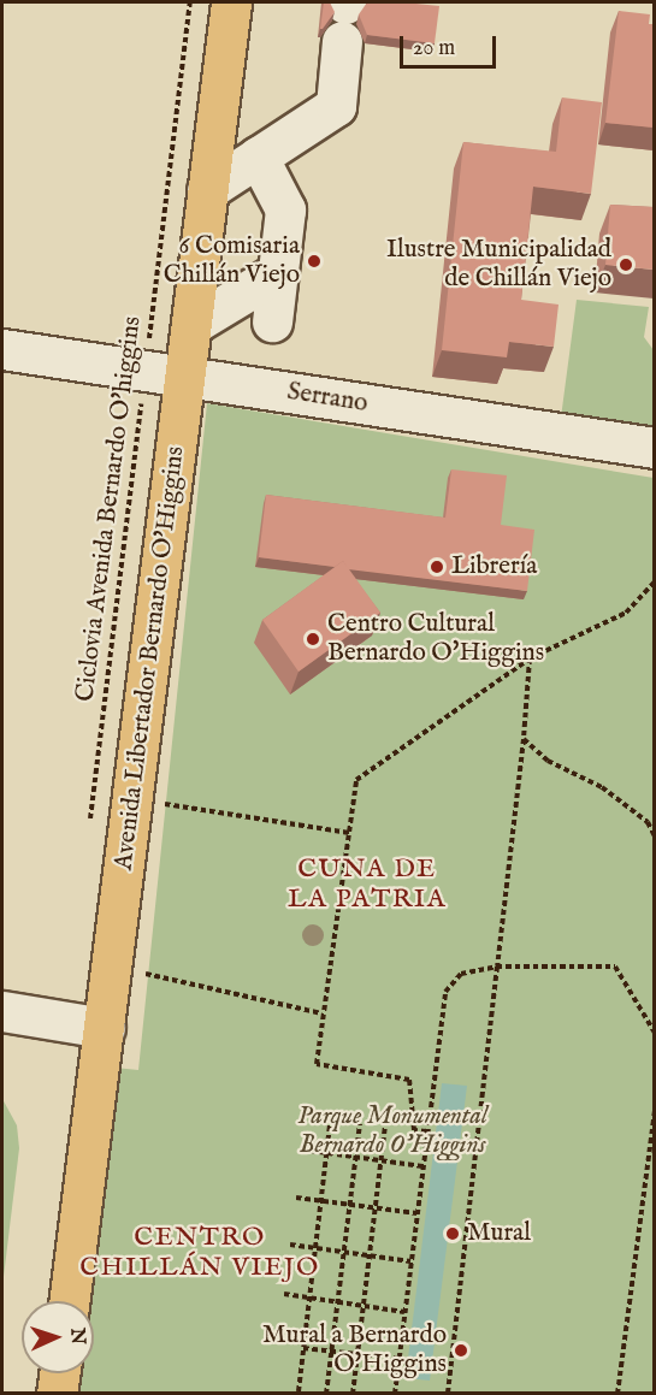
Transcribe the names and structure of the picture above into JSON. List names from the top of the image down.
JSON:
{
  "streets": {
    "main road": ["Avenida Libertador Bernardo O'Higgins"],
    "street": ["Serrano"],
    "path": ["Ciclovia Avenida Bernardo O'higgins"]
  },
  "crossings": [
    ["Serrano", "Ciclovia Avenida Bernardo O'higgins"],
    ["Serrano", "Avenida Libertador Bernardo O'Higgins"]
  ],
  "districts": ["CUNA DE LA PATRIA", "CENTRO CHILLÁN VIEJO"],
  "parks": ["Parque Monumental Bernardo O'Higgins"],
  "places": [
    "6 Comisaria Chillán Viejo",
    "Ilustre Municipalidad de Chillán Viejo",
    "Librería",
    "Centro Cultural Bernardo O'Higgins",
    "Mural",
    "Mural a Bernardo O'Higgins"
  ],
  "scale_bar": "20 m",
  "north": "right"
}
